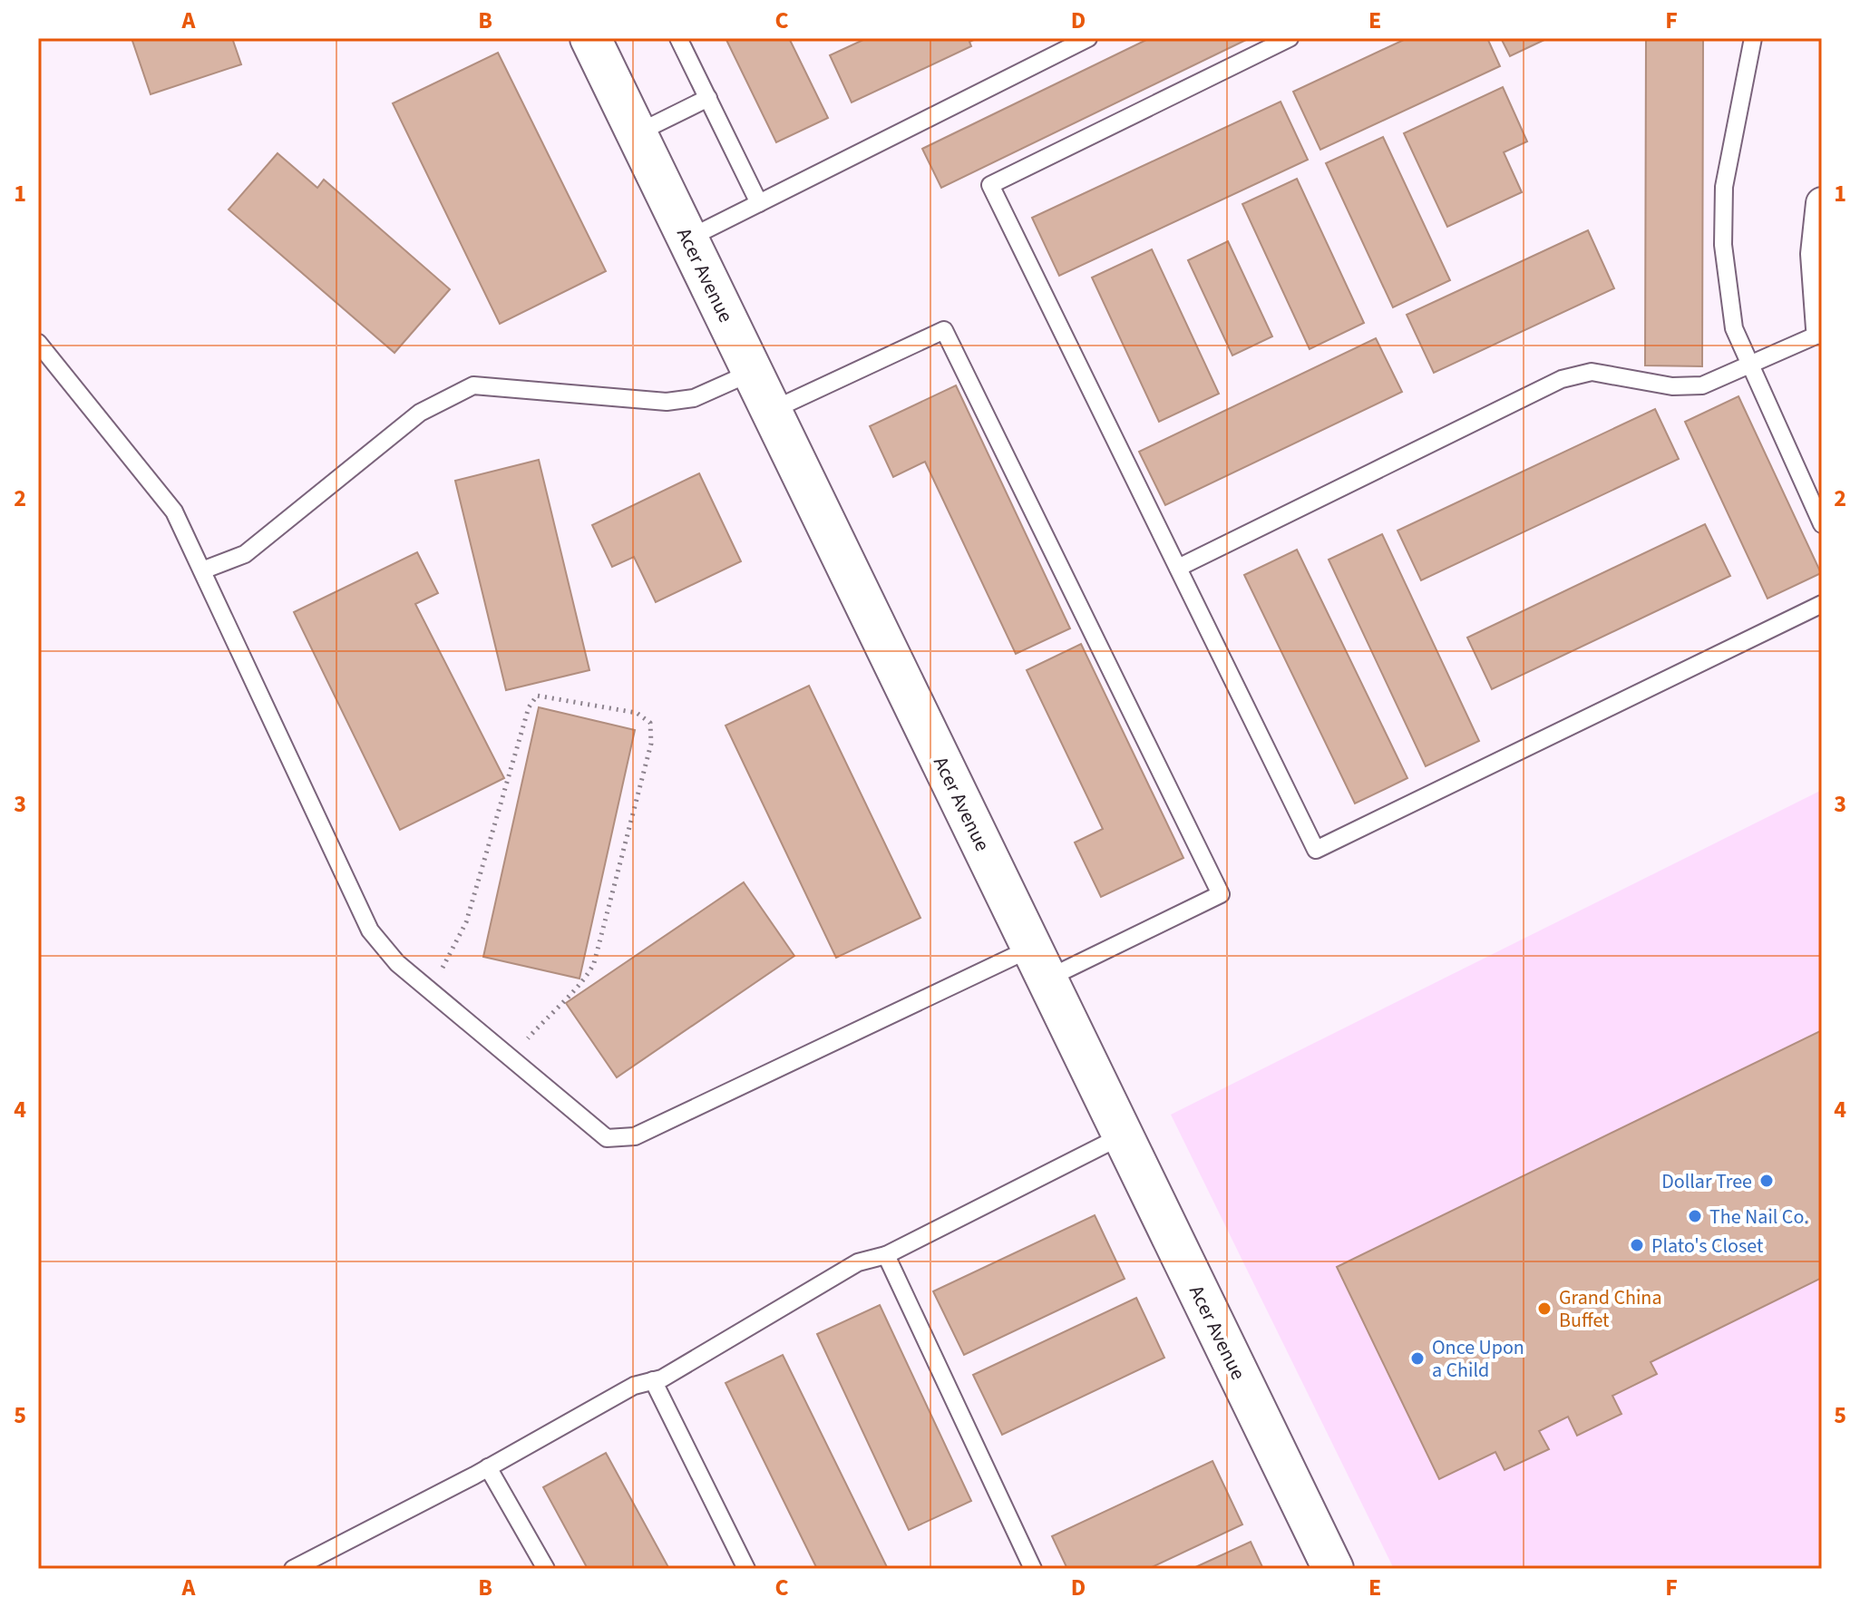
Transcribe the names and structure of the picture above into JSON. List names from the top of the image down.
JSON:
{
  "streets": {
    "street": ["Acer Avenue"]
  },
  "places": [
    "Dollar Tree",
    "The Nail Co.",
    "Plato's Closet",
    "Grand China Buffet",
    "Once Upon a Child"
  ],
  "grid": {
    "columns": [
      "A",
      "B",
      "C",
      "D",
      "E",
      "F"
    ],
    "rows": [
      "1",
      "2",
      "3",
      "4",
      "5"
    ]
  }
}
